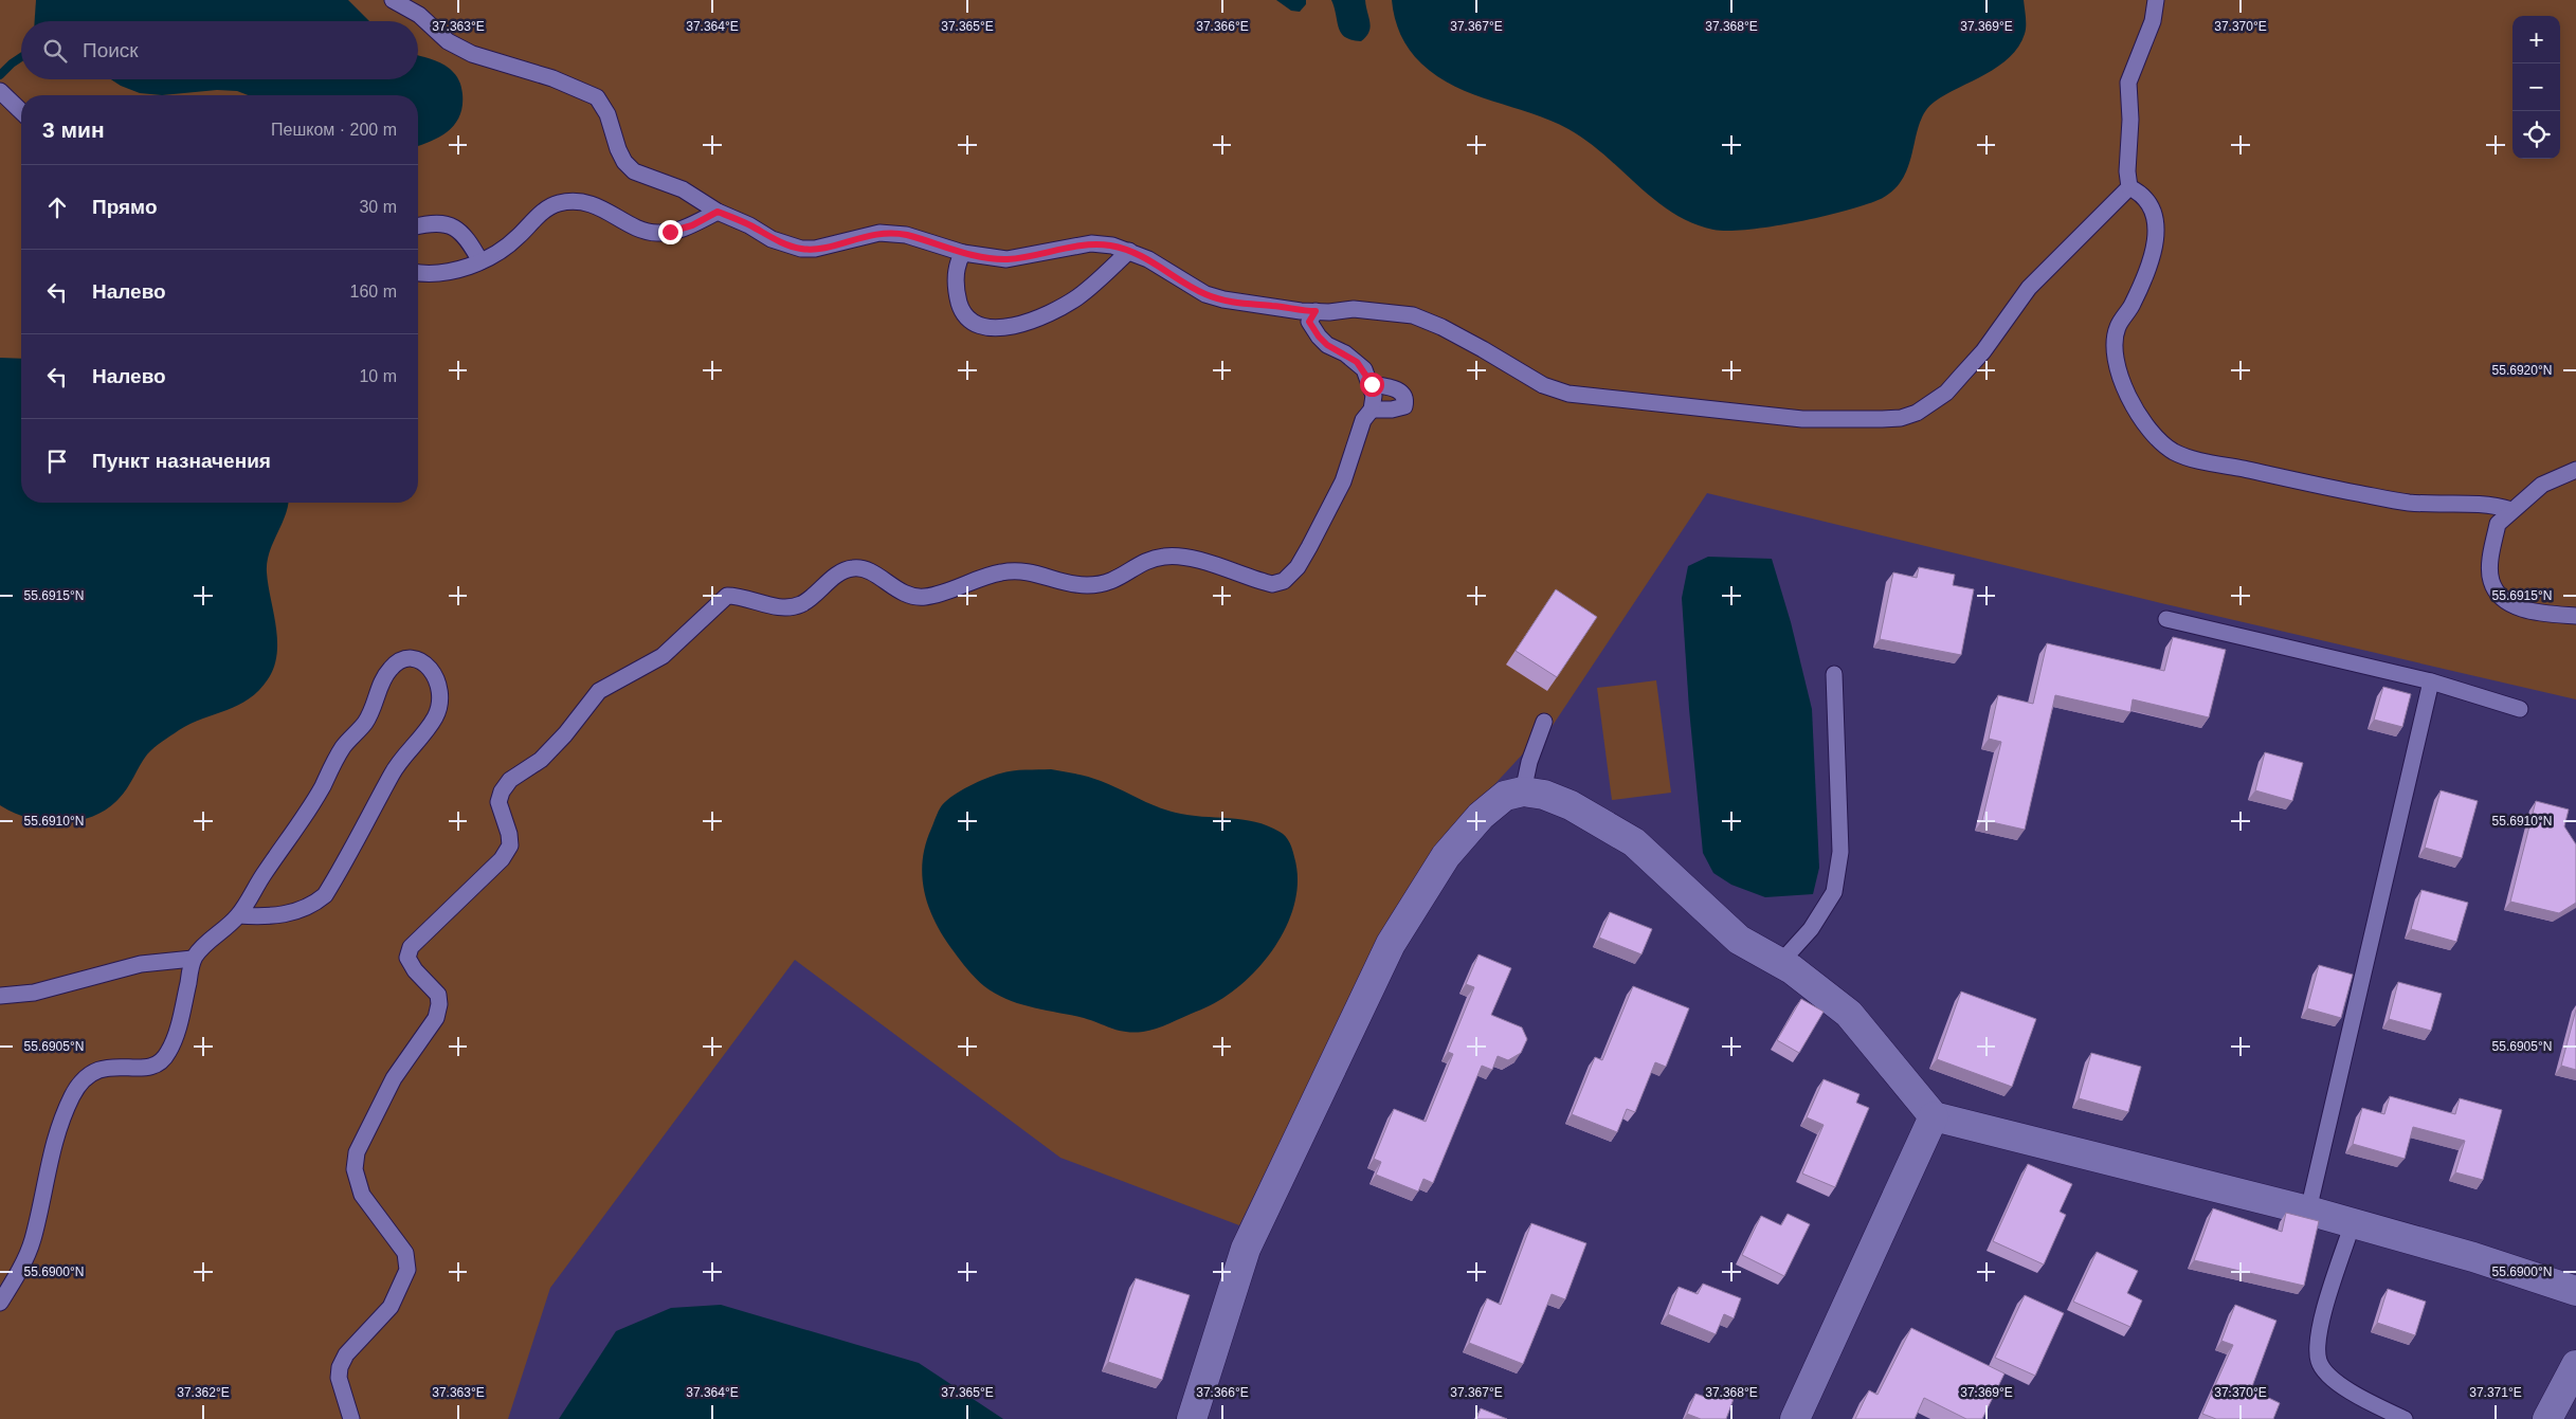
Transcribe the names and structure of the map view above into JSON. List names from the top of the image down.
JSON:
{
  "page": {
    "map_buttons": ["+", "−"],
    "search": "Поиск",
    "heading": ["3 мин", "Пешком · 200 m"],
    "list": [
      ["Прямо", "30 m"],
      ["Налево", "160 m"],
      ["Налево", "10 m"],
      "Пункт назначения"
    ]
  },
  "coordinates": [
    "37.363°E",
    "37.364°E",
    "37.365°E",
    "37.366°E",
    "37.367°E",
    "37.368°E",
    "37.369°E",
    "37.370°E",
    "55.6920°N",
    "55.6915°N",
    "55.6910°N",
    "55.6905°N",
    "55.6900°N",
    "37.362°E",
    "37.371°E"
  ]
}
